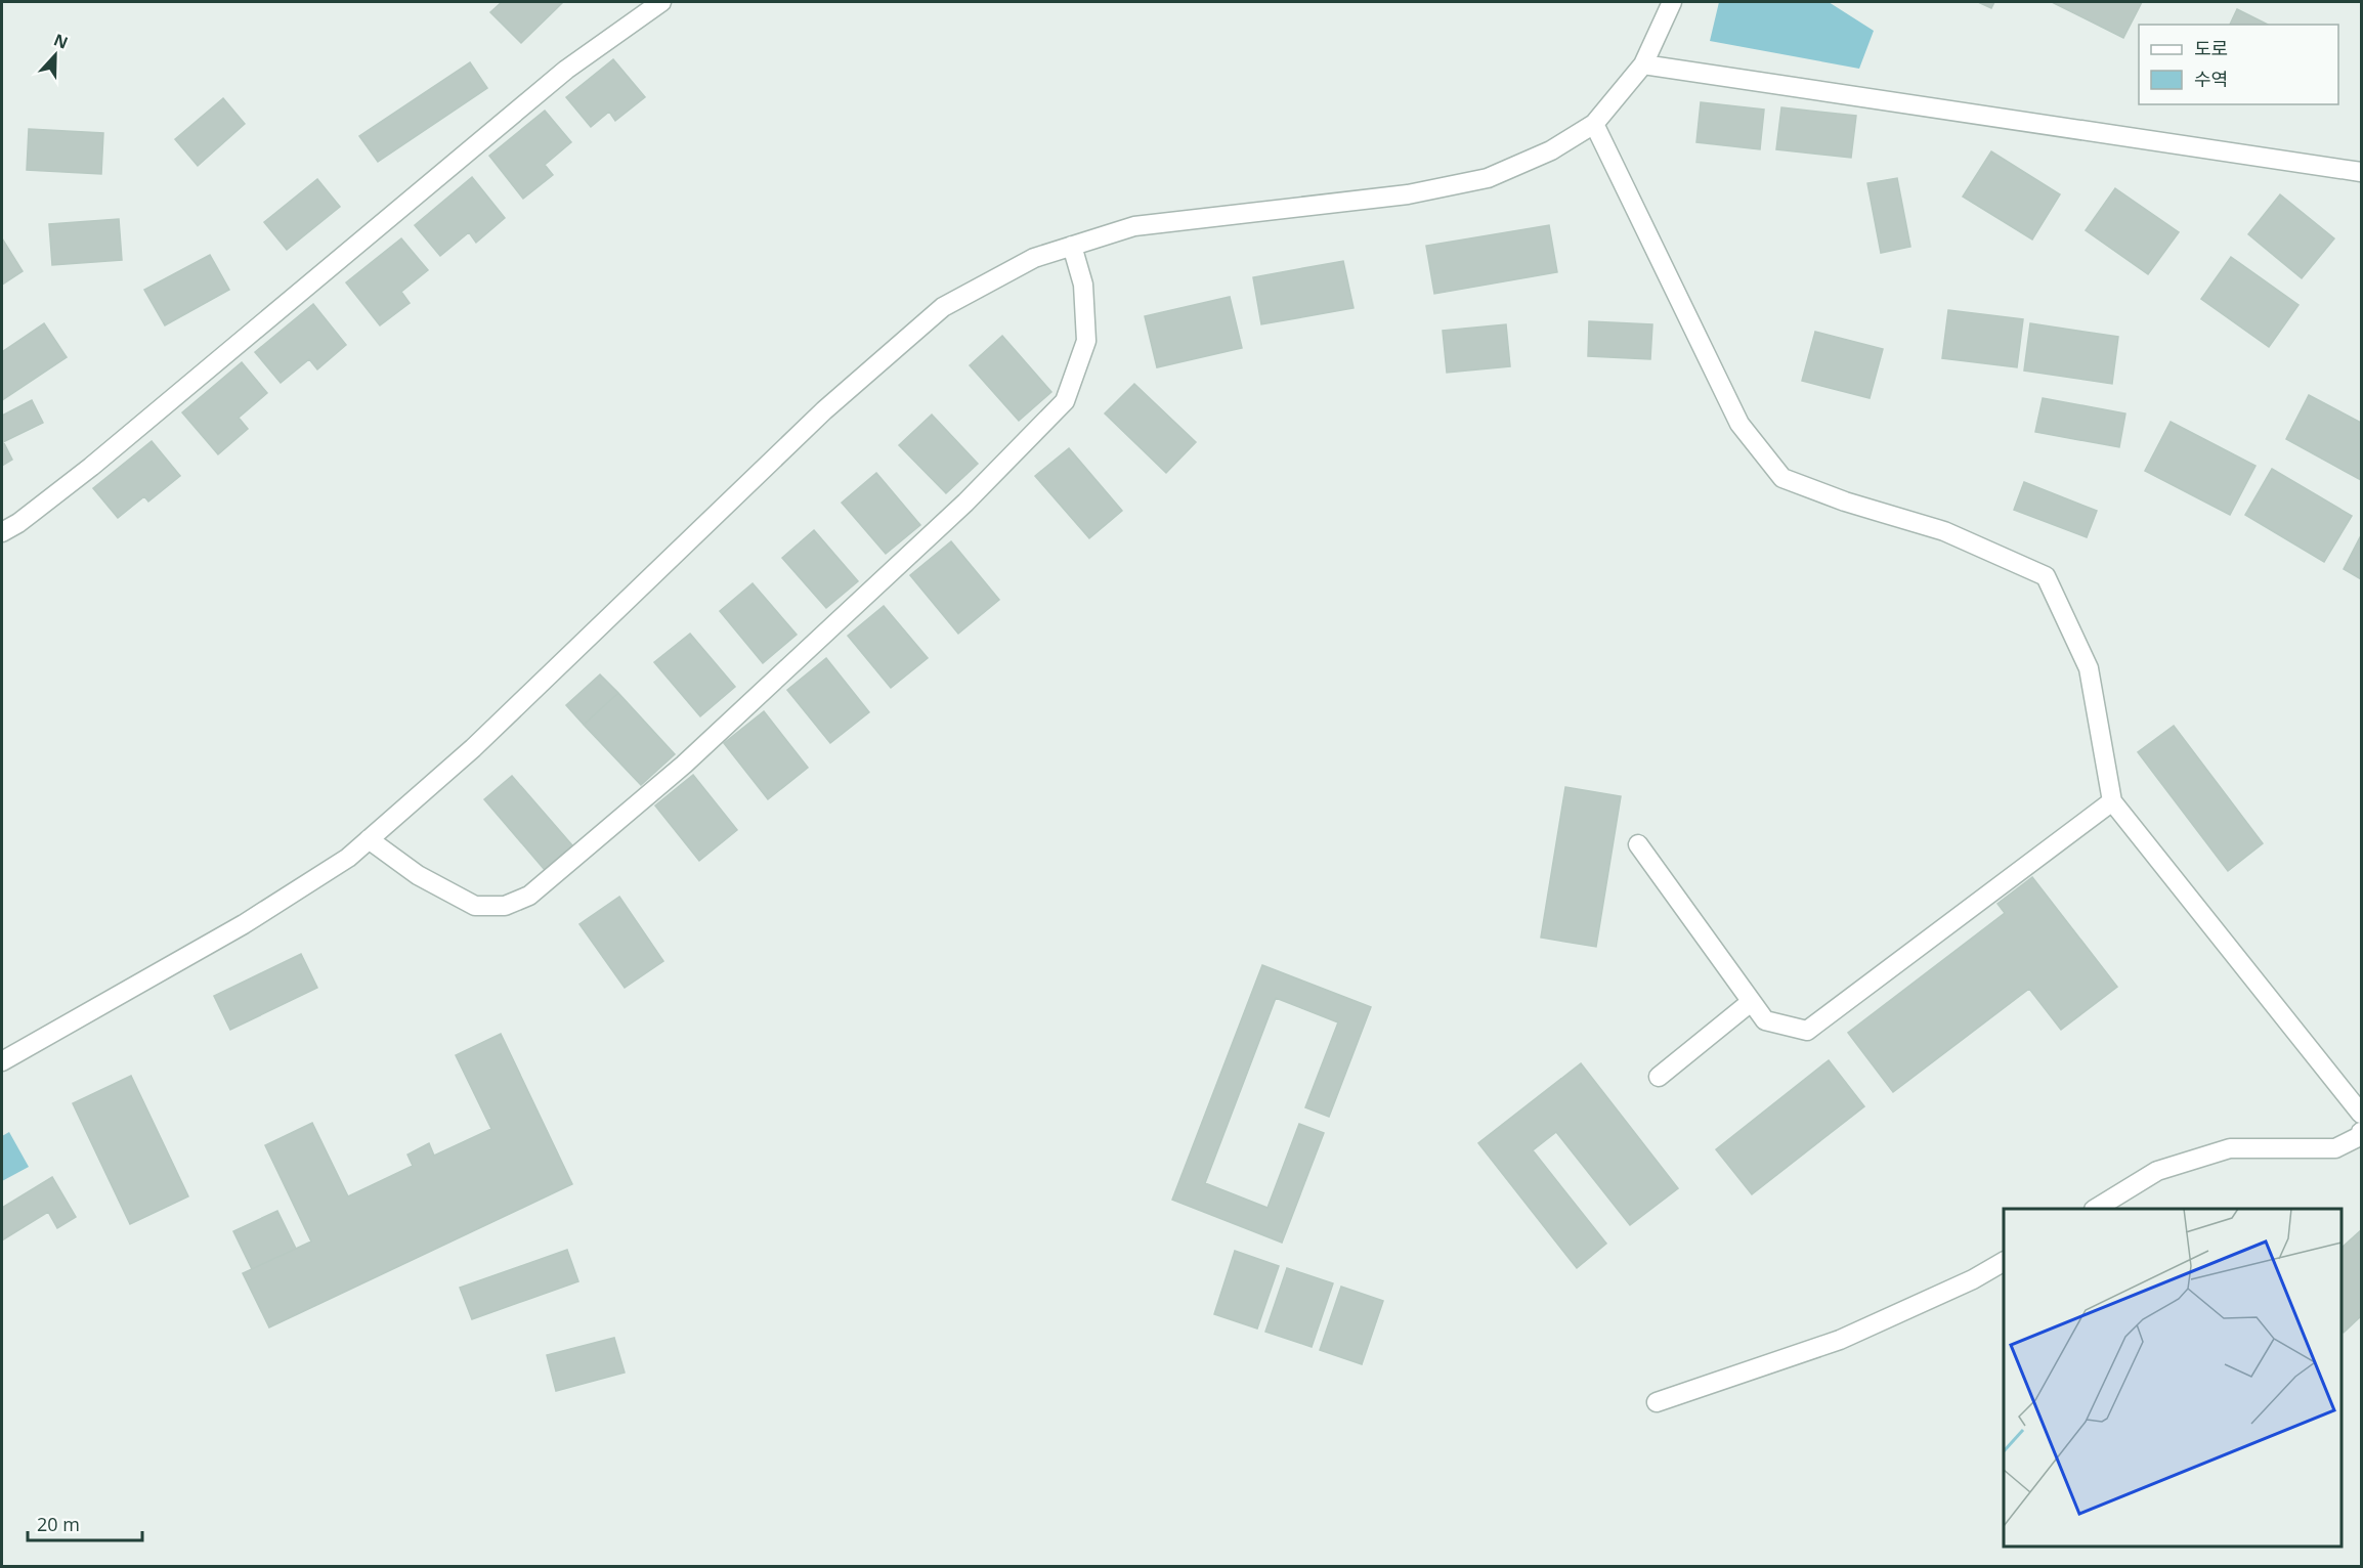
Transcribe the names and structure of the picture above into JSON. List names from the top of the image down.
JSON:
{
  "legend": ["도로", "수역"],
  "scale_bar": "20 m",
  "north": "top"
}
